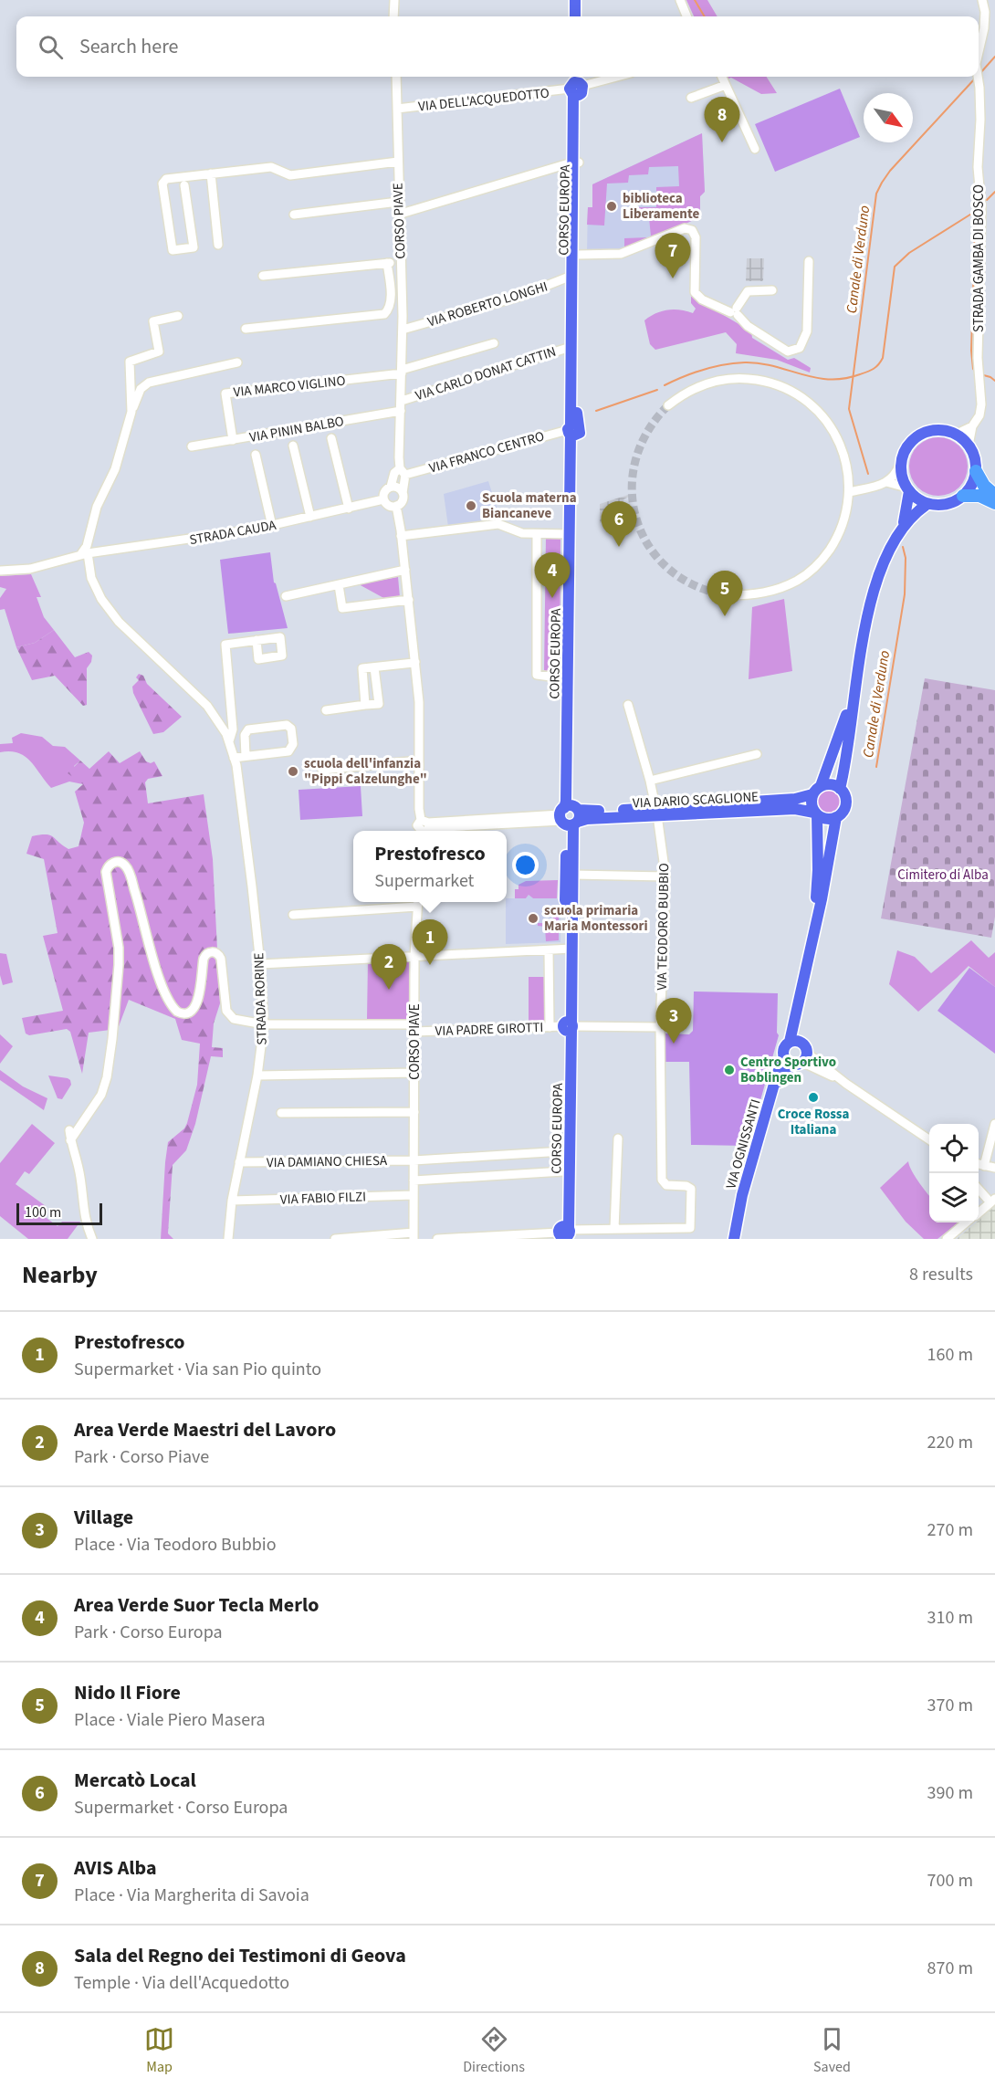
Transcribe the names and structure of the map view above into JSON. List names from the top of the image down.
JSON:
{
  "streets": {
    "main road": ["CORSO EUROPA", "VIA DARIO SCAGLIONE", "VIA OGNISSANTI"],
    "street": [
      "VIA DELL'ACQUEDOTTO",
      "CORSO PIAVE",
      "STRADA GAMBA DI BOSCO",
      "VIA ROBERTO LONGHI",
      "VIA CARLO DONAT CATTIN",
      "VIA MARCO VIGLINO",
      "VIA PININ BALBO",
      "VIA FRANCO CENTRO",
      "STRADA CAUDA",
      "VIA TEODORO BUBBIO",
      "STRADA RORINE",
      "VIA PADRE GIROTTI",
      "VIA DAMIANO CHIESA",
      "VIA FABIO FILZI"
    ]
  },
  "crossings": [
    ["VIA DELL'ACQUEDOTTO", "CORSO EUROPA"],
    ["VIA DELL'ACQUEDOTTO", "CORSO PIAVE"],
    ["CORSO EUROPA", "VIA ROBERTO LONGHI"],
    ["CORSO EUROPA", "VIA CARLO DONAT CATTIN"],
    ["CORSO EUROPA", "VIA FRANCO CENTRO"],
    ["CORSO EUROPA", "VIA DARIO SCAGLIONE"],
    ["CORSO EUROPA", "VIA PADRE GIROTTI"],
    ["CORSO EUROPA", "VIA DAMIANO CHIESA"],
    ["CORSO PIAVE", "VIA ROBERTO LONGHI"],
    ["CORSO PIAVE", "VIA CARLO DONAT CATTIN"],
    ["CORSO PIAVE", "VIA MARCO VIGLINO"],
    ["CORSO PIAVE", "VIA PININ BALBO"],
    ["CORSO PIAVE", "VIA FRANCO CENTRO"],
    ["CORSO PIAVE", "STRADA CAUDA"],
    ["CORSO PIAVE", "VIA PADRE GIROTTI"],
    ["CORSO PIAVE", "VIA DAMIANO CHIESA"],
    ["CORSO PIAVE", "VIA FABIO FILZI"],
    ["VIA MARCO VIGLINO", "VIA PININ BALBO"],
    ["STRADA CAUDA", "STRADA RORINE"],
    ["VIA DARIO SCAGLIONE", "VIA TEODORO BUBBIO"],
    ["VIA TEODORO BUBBIO", "VIA PADRE GIROTTI"],
    ["STRADA RORINE", "VIA PADRE GIROTTI"],
    ["STRADA RORINE", "VIA DAMIANO CHIESA"],
    ["STRADA RORINE", "VIA FABIO FILZI"]
  ],
  "water": ["Canale di Verduno"],
  "parks": ["Cimitero di Alba"],
  "places": [
    "biblioteca Liberamente",
    "Scuola materna Biancaneve",
    "scuola dell'infanzia \"Pippi Calzelunghe\"",
    "scuola primaria Maria Montessori",
    "Centro Sportivo Boblingen",
    "Croce Rossa Italiana"
  ],
  "scale_bar": "100 m",
  "north": "bottom right",
  "page": {
    "search": "Search here",
    "pins": [
      "8",
      "7",
      "6",
      "4",
      "5",
      "1",
      "2",
      "3"
    ],
    "popup": ["Prestofresco", "Supermarket"],
    "scale": "100 m",
    "heading": ["Nearby", "8 results"],
    "list": [
      {
        "mark": "1",
        "name": "Prestofresco",
        "note": "Supermarket · Via san Pio quinto",
        "value": "160 m"
      },
      {
        "mark": "2",
        "name": "Area Verde Maestri del Lavoro",
        "note": "Park · Corso Piave",
        "value": "220 m"
      },
      {
        "mark": "3",
        "name": "Village",
        "note": "Place · Via Teodoro Bubbio",
        "value": "270 m"
      },
      {
        "mark": "4",
        "name": "Area Verde Suor Tecla Merlo",
        "note": "Park · Corso Europa",
        "value": "310 m"
      },
      {
        "mark": "5",
        "name": "Nido Il Fiore",
        "note": "Place · Viale Piero Masera",
        "value": "370 m"
      },
      {
        "mark": "6",
        "name": "Mercatò Local",
        "note": "Supermarket · Corso Europa",
        "value": "390 m"
      },
      {
        "mark": "7",
        "name": "AVIS Alba",
        "note": "Place · Via Margherita di Savoia",
        "value": "700 m"
      },
      {
        "mark": "8",
        "name": "Sala del Regno dei Testimoni di Geova",
        "note": "Temple · Via dell'Acquedotto",
        "value": "870 m"
      }
    ],
    "nav": ["Map", "Directions", "Saved"]
  }
}
